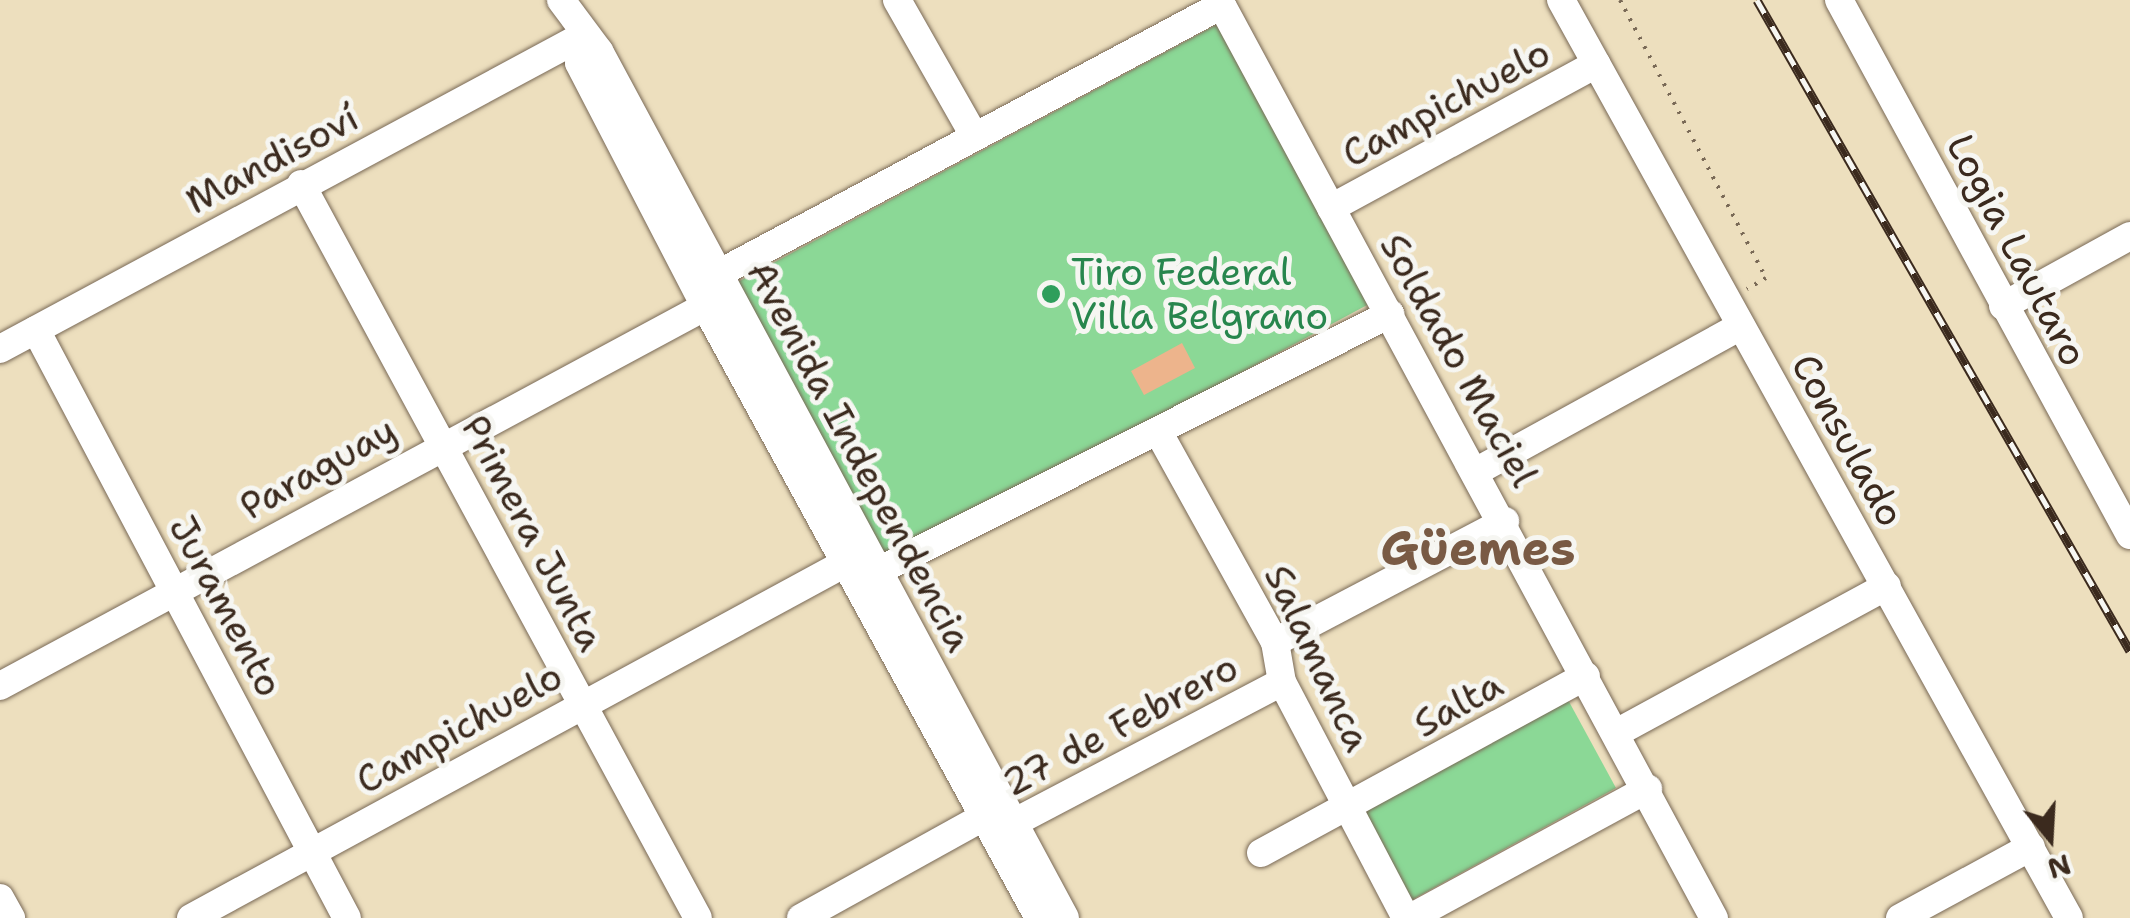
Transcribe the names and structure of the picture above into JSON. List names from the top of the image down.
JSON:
{
  "streets": {
    "street": [
      "Campichuelo",
      "Mandisoví",
      "Logia Lautaro",
      "Soldado Maciel",
      "Consulado",
      "Avenida Independencia",
      "Paraguay",
      "Primera Junta",
      "Juramento",
      "Salamanca",
      "Salta",
      "27 de Febrero"
    ]
  },
  "crossings": [
    ["Campichuelo", "Soldado Maciel"],
    ["Campichuelo", "Consulado"],
    ["Campichuelo", "Avenida Independencia"],
    ["Campichuelo", "Primera Junta"],
    ["Campichuelo", "Juramento"],
    ["Campichuelo", "Salamanca"],
    ["Mandisoví", "Avenida Independencia"],
    ["Mandisoví", "Primera Junta"],
    ["Mandisoví", "Juramento"],
    ["Soldado Maciel", "Paraguay"],
    ["Soldado Maciel", "Salta"],
    ["Soldado Maciel", "27 de Febrero"],
    ["Avenida Independencia", "Paraguay"],
    ["Avenida Independencia", "27 de Febrero"],
    ["Paraguay", "Primera Junta"],
    ["Paraguay", "Juramento"],
    ["Salamanca", "Salta"],
    ["Salamanca", "27 de Febrero"]
  ],
  "districts": ["Güemes"],
  "places": ["Tiro Federal Villa Belgrano"],
  "north": "bottom"
}
